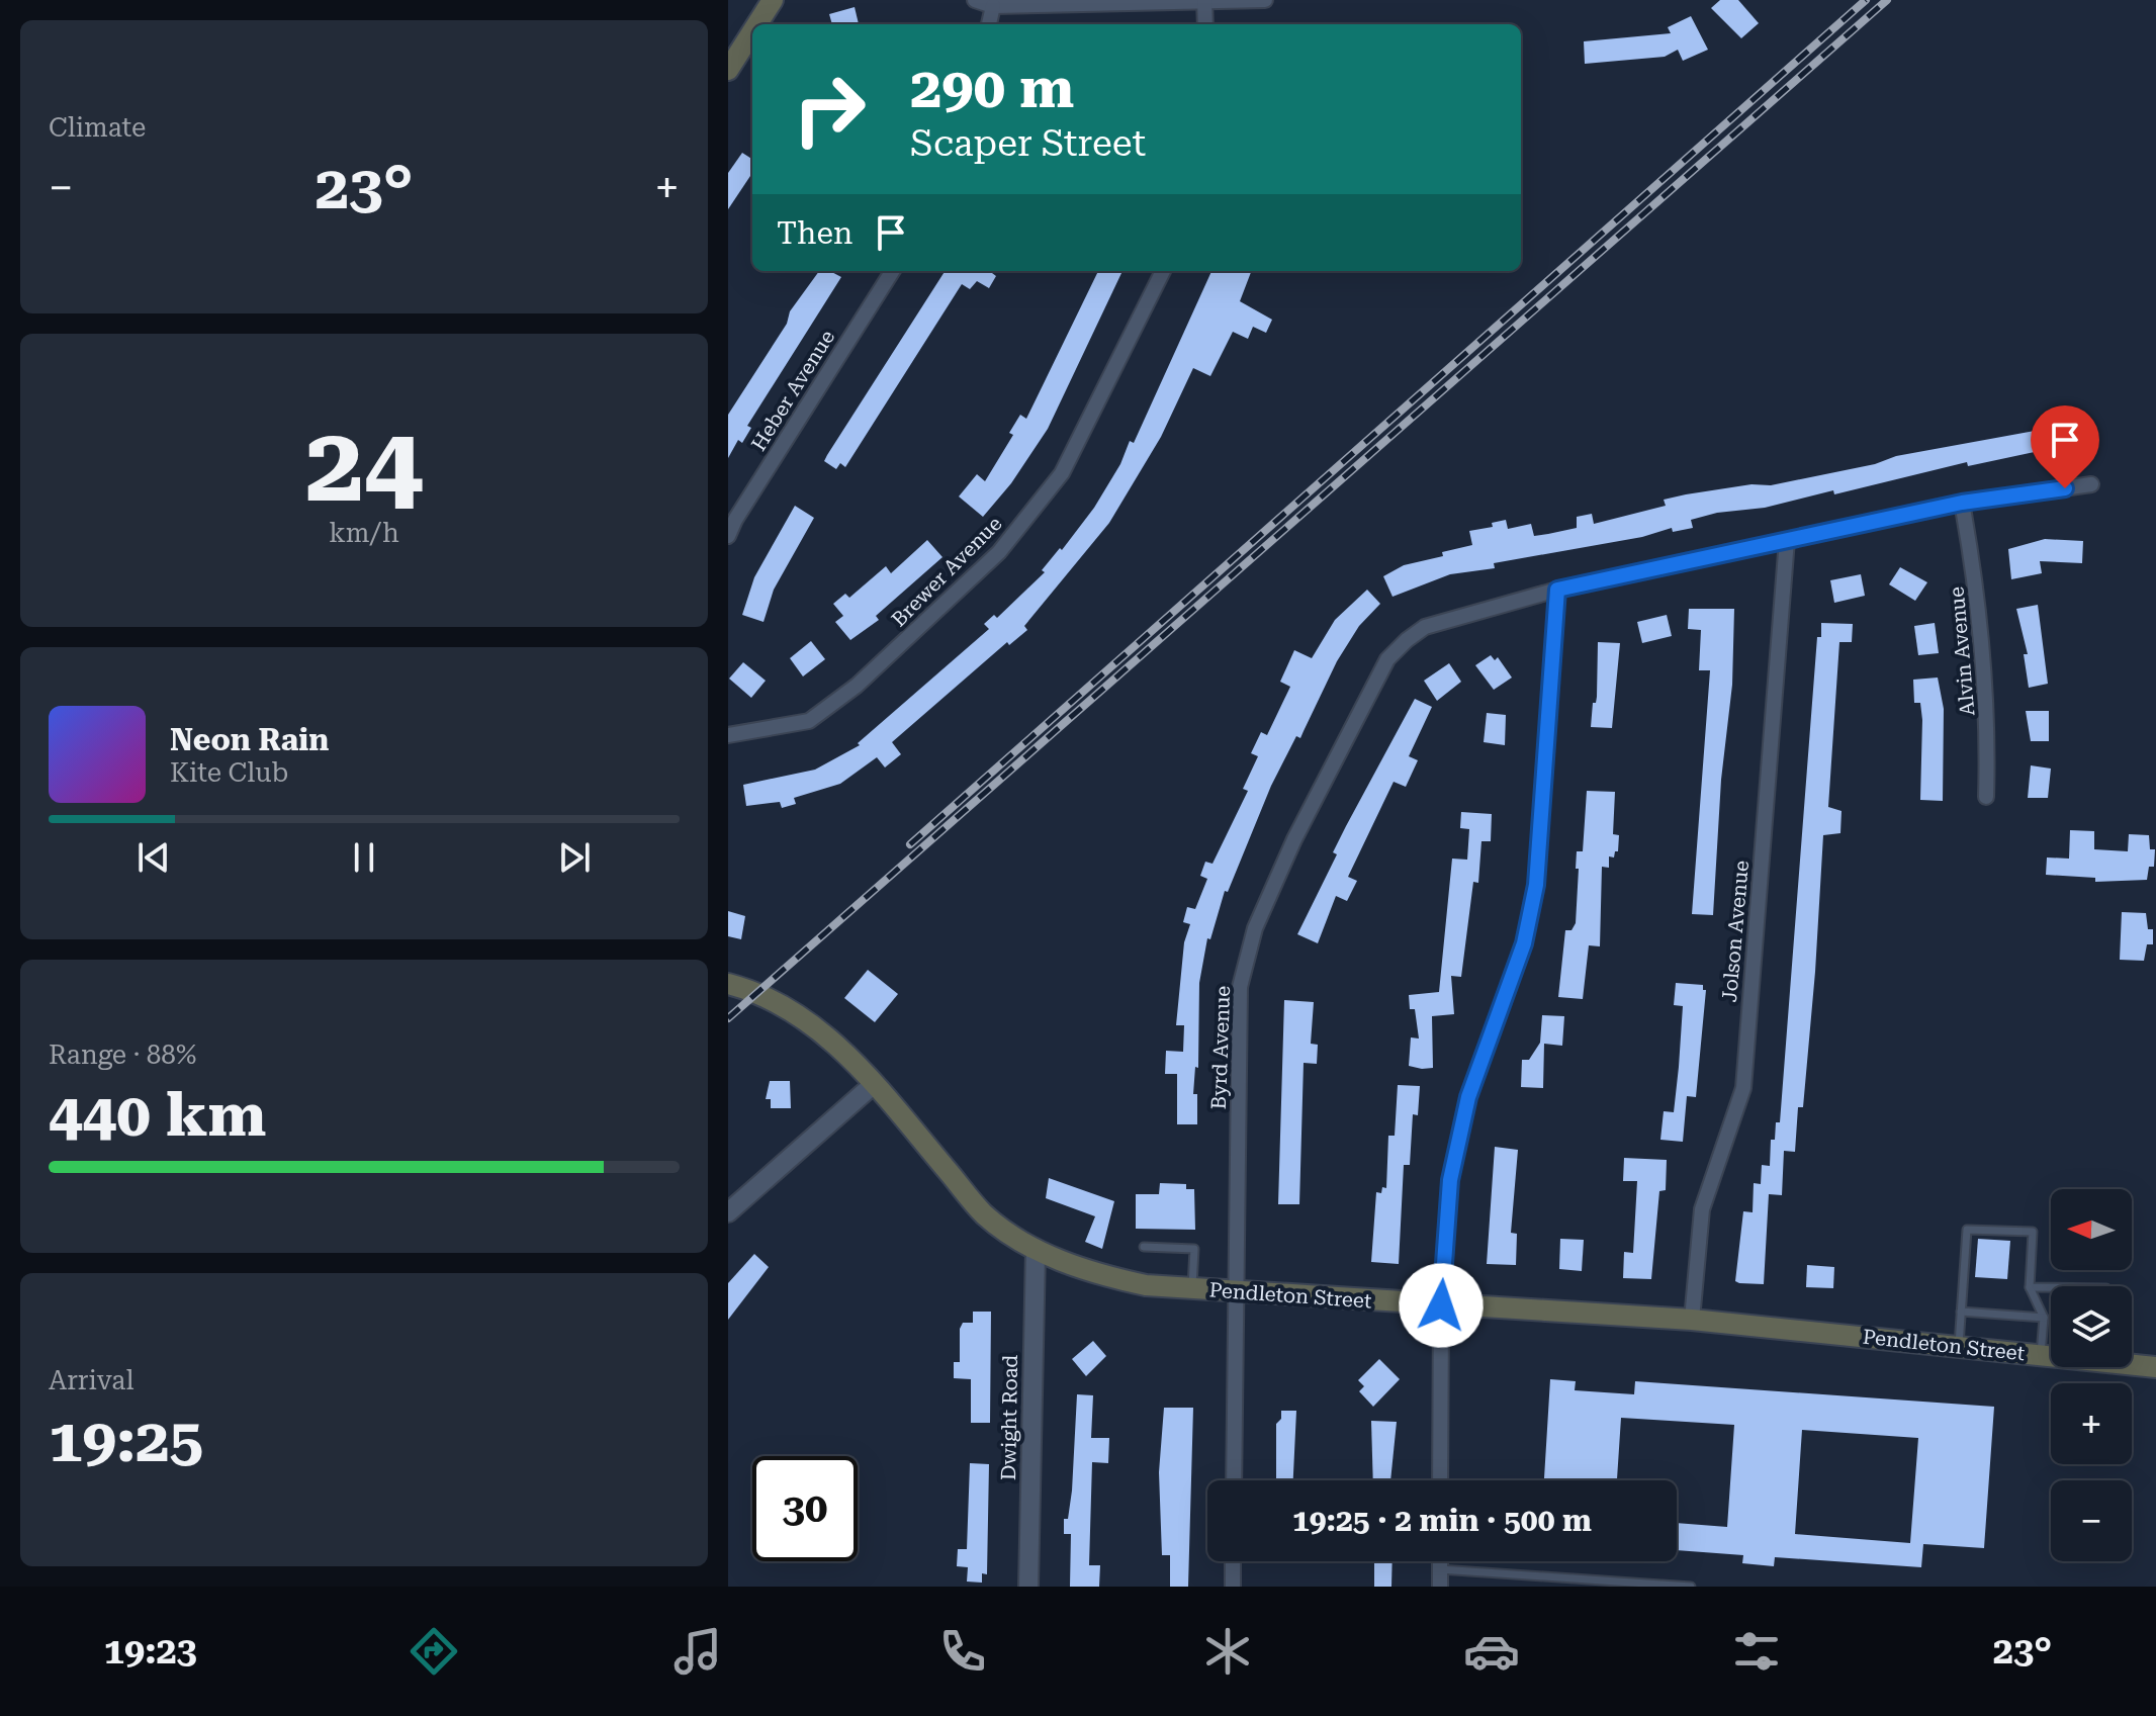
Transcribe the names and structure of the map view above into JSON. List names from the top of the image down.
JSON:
{
  "streets": {
    "main road": ["Pendleton Street"],
    "street": [
      "Heber Avenue",
      "Brewer Avenue",
      "Alvin Avenue",
      "Jolson Avenue",
      "Byrd Avenue",
      "Dwight Road"
    ]
  },
  "crossings": [
    ["Alvin Avenue", "Byrd Avenue"],
    ["Jolson Avenue", "Byrd Avenue"],
    ["Jolson Avenue", "Pendleton Street"],
    ["Byrd Avenue", "Pendleton Street"],
    ["Pendleton Street", "Dwight Road"]
  ],
  "north": "left",
  "page": {
    "tile": [
      "Climate",
      ["24", "km/h"],
      ["Range · 88%", "440 km"],
      ["Arrival", "19:25"]
    ],
    "turn": ["290 m", "Scaper Street"],
    "heat": ["−", "23°", "+"],
    "then": "Then",
    "song": ["Neon Rain", "Kite Club"],
    "map_buttons": ["+", "−"],
    "limit": "30",
    "trip": "19:25 · 2 min · 500 m",
    "tabs": ["19:23", "23°"]
  }
}
